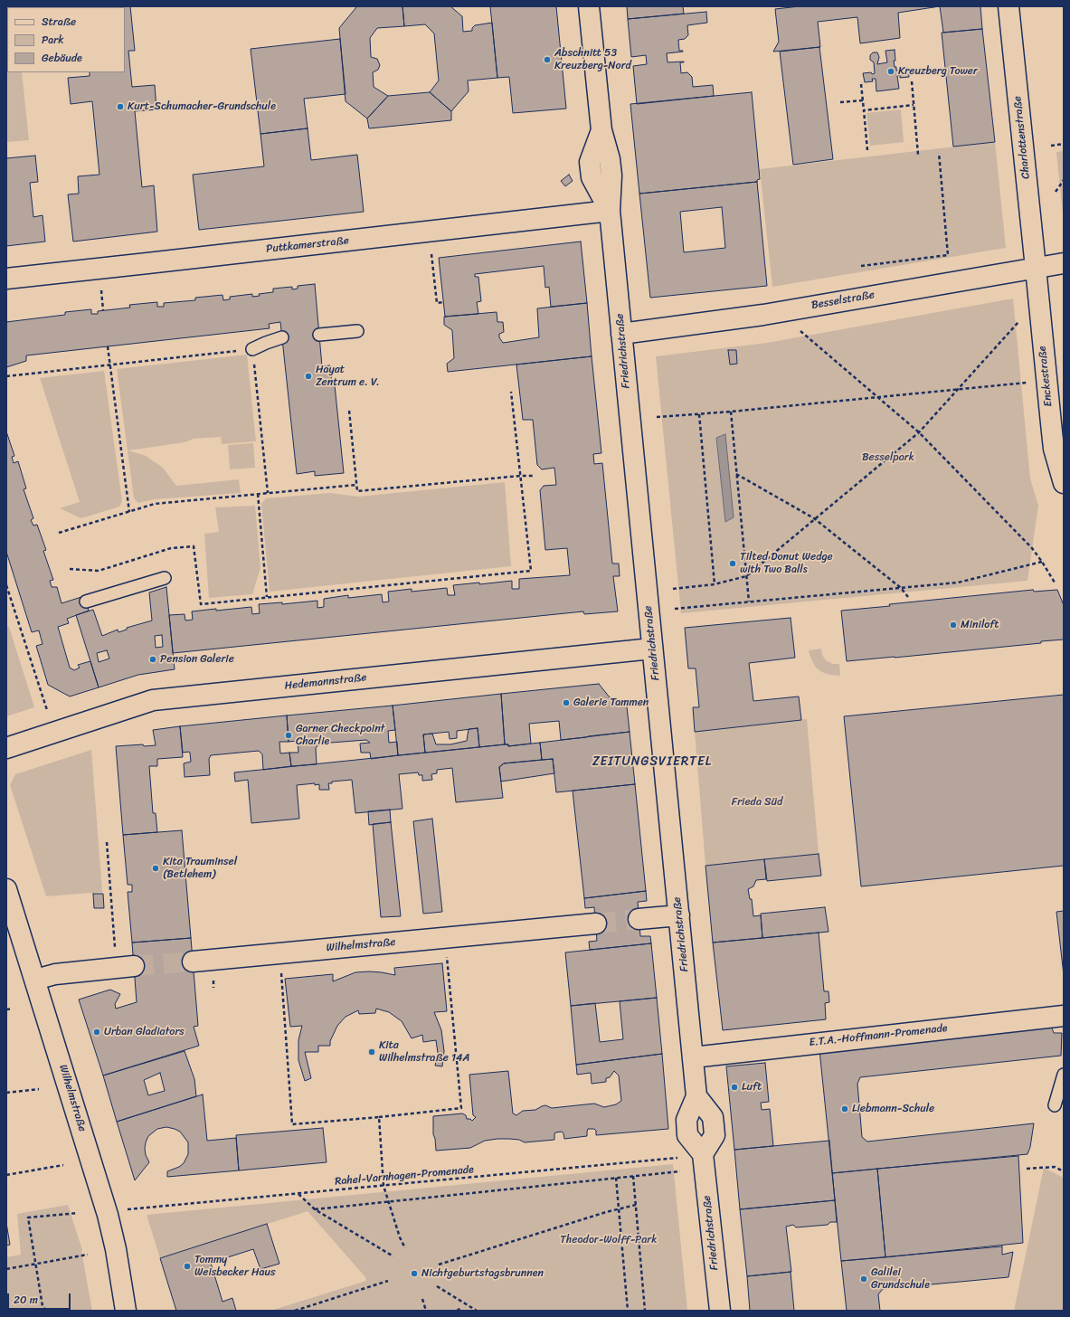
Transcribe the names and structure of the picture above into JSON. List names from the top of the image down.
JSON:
{
  "streets": {
    "street": [
      "Charlottenstraße",
      "Puttkamerstraße",
      "Besselstraße",
      "Friedrichstraße",
      "Enckestraße",
      "Hedemannstraße",
      "Wilhelmstraße",
      "E.T.A.-Hoffmann-Promenade"
    ],
    "path": ["Rahel-Varnhagen-Promenade"]
  },
  "crossings": [
    ["Charlottenstraße", "Besselstraße"],
    ["Charlottenstraße", "Enckestraße"],
    ["Puttkamerstraße", "Friedrichstraße"],
    ["Besselstraße", "Friedrichstraße"],
    ["Besselstraße", "Enckestraße"],
    ["Friedrichstraße", "Hedemannstraße"],
    ["Friedrichstraße", "E.T.A.-Hoffmann-Promenade"],
    ["Friedrichstraße", "Rahel-Varnhagen-Promenade"],
    ["Wilhelmstraße", "Rahel-Varnhagen-Promenade"]
  ],
  "districts": ["ZEITUNGSVIERTEL"],
  "parks": ["Besselpark", "Frieda Süd", "Theodor-Wolff-Park"],
  "places": [
    "Abschnitt 53 Kreuzberg-Nord",
    "Kreuzberg Tower",
    "Kurt-Schumacher-Grundschule",
    "Hayat Zentrum e. V.",
    "Tilted Donut Wedge with Two Balls",
    "Miniloft",
    "Pension Galerie",
    "Galerie Tammen",
    "Garner Checkpoint Charlie",
    "Kita Trauminsel (Betlehem)",
    "Urban Gladiators",
    "Kita Wilhelmstraße 14A",
    "Luft",
    "Liebmann-Schule",
    "Tommy Weisbecker Haus",
    "Nichtgeburtstagsbrunnen",
    "Galilei Grundschule"
  ],
  "legend": ["Straße", "Park", "Gebäude"],
  "scale_bar": "20 m"
}
